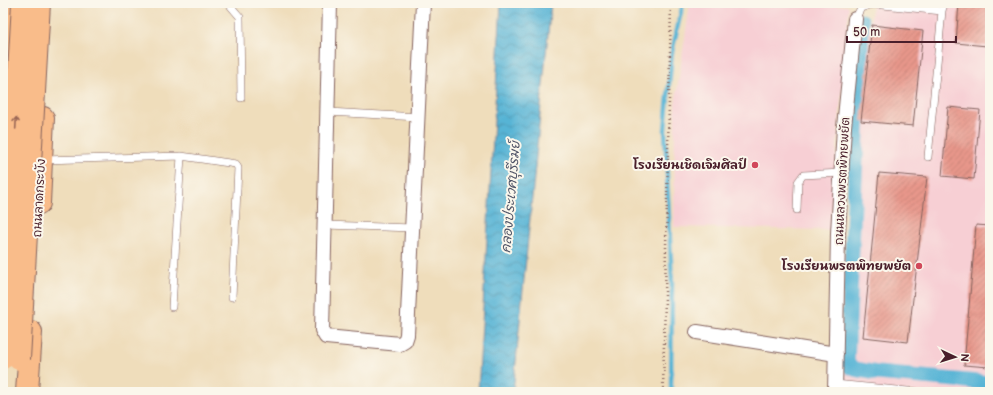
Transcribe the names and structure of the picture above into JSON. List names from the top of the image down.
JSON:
{
  "streets": {
    "main road": ["ถนนลาดกระบัง"],
    "street": ["ถนนหลวงพรตพิทยพยัต"]
  },
  "water": ["คลองประเวศบุรีรมย์"],
  "places": ["โรงเรียนเชิดเจิมศิลป์", "โรงเรียนพรตพิทยพยัต"],
  "scale_bar": "50 m",
  "north": "right"
}
